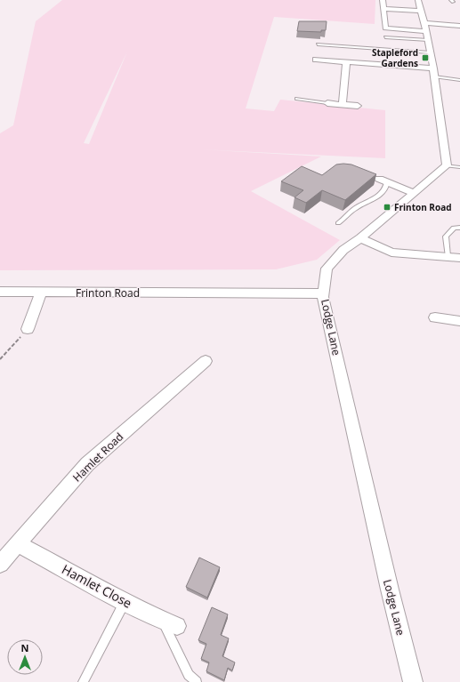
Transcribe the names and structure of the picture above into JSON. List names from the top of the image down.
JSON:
{
  "streets": {
    "street": [
      "Frinton Road",
      "Lodge Lane",
      "Hamlet Road",
      "Hamlet Close"
    ]
  },
  "crossings": [
    ["Frinton Road", "Lodge Lane"],
    ["Hamlet Road", "Hamlet Close"]
  ],
  "places": {
    "transit": ["Stapleford Gardens", "Frinton Road"]
  },
  "north": "top"
}
